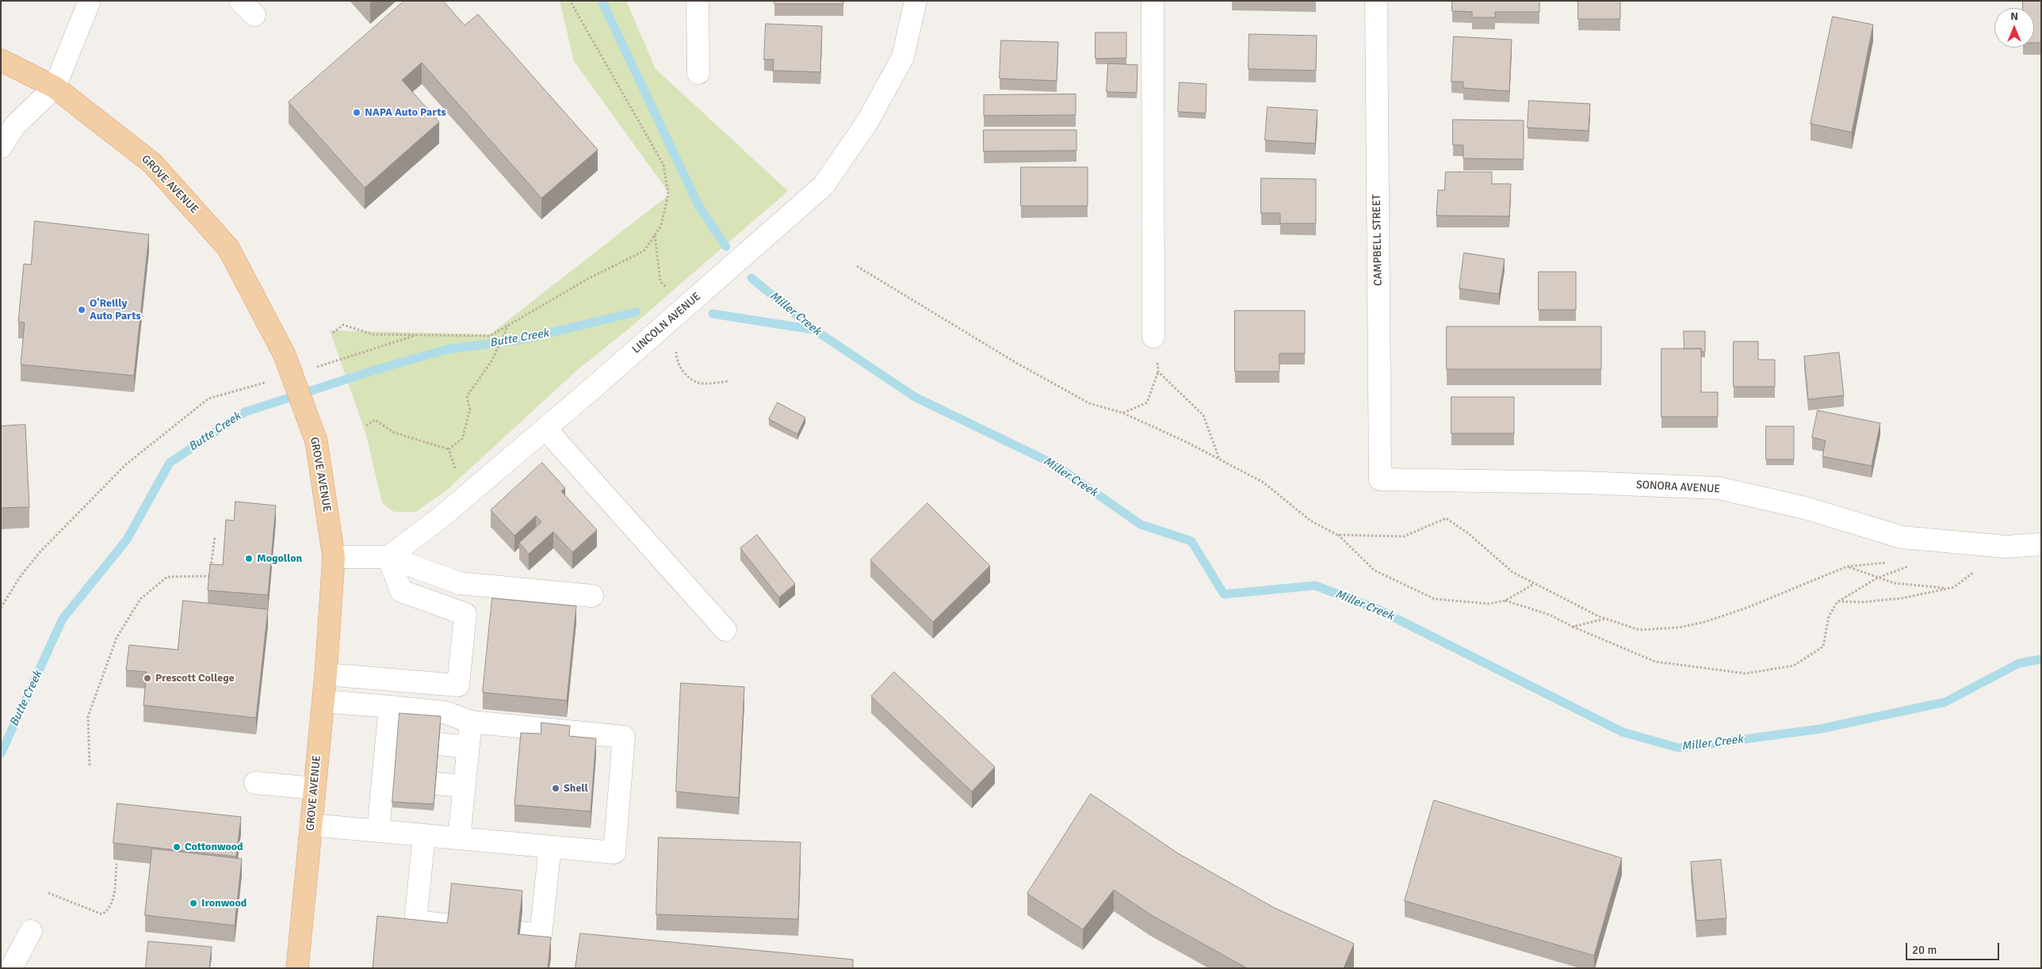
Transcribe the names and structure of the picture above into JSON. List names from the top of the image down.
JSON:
{
  "streets": {
    "main road": ["GROVE AVENUE"],
    "street": ["CAMPBELL STREET", "LINCOLN AVENUE", "SONORA AVENUE"]
  },
  "crossings": [
    ["CAMPBELL STREET", "SONORA AVENUE"]
  ],
  "water": ["Miller Creek", "Butte Creek"],
  "places": [
    "NAPA Auto Parts",
    "O'Reilly Auto Parts",
    "Mogollon",
    "Prescott College",
    "Shell",
    "Cottonwood",
    "Ironwood"
  ],
  "scale_bar": "20 m",
  "north": "top"
}
